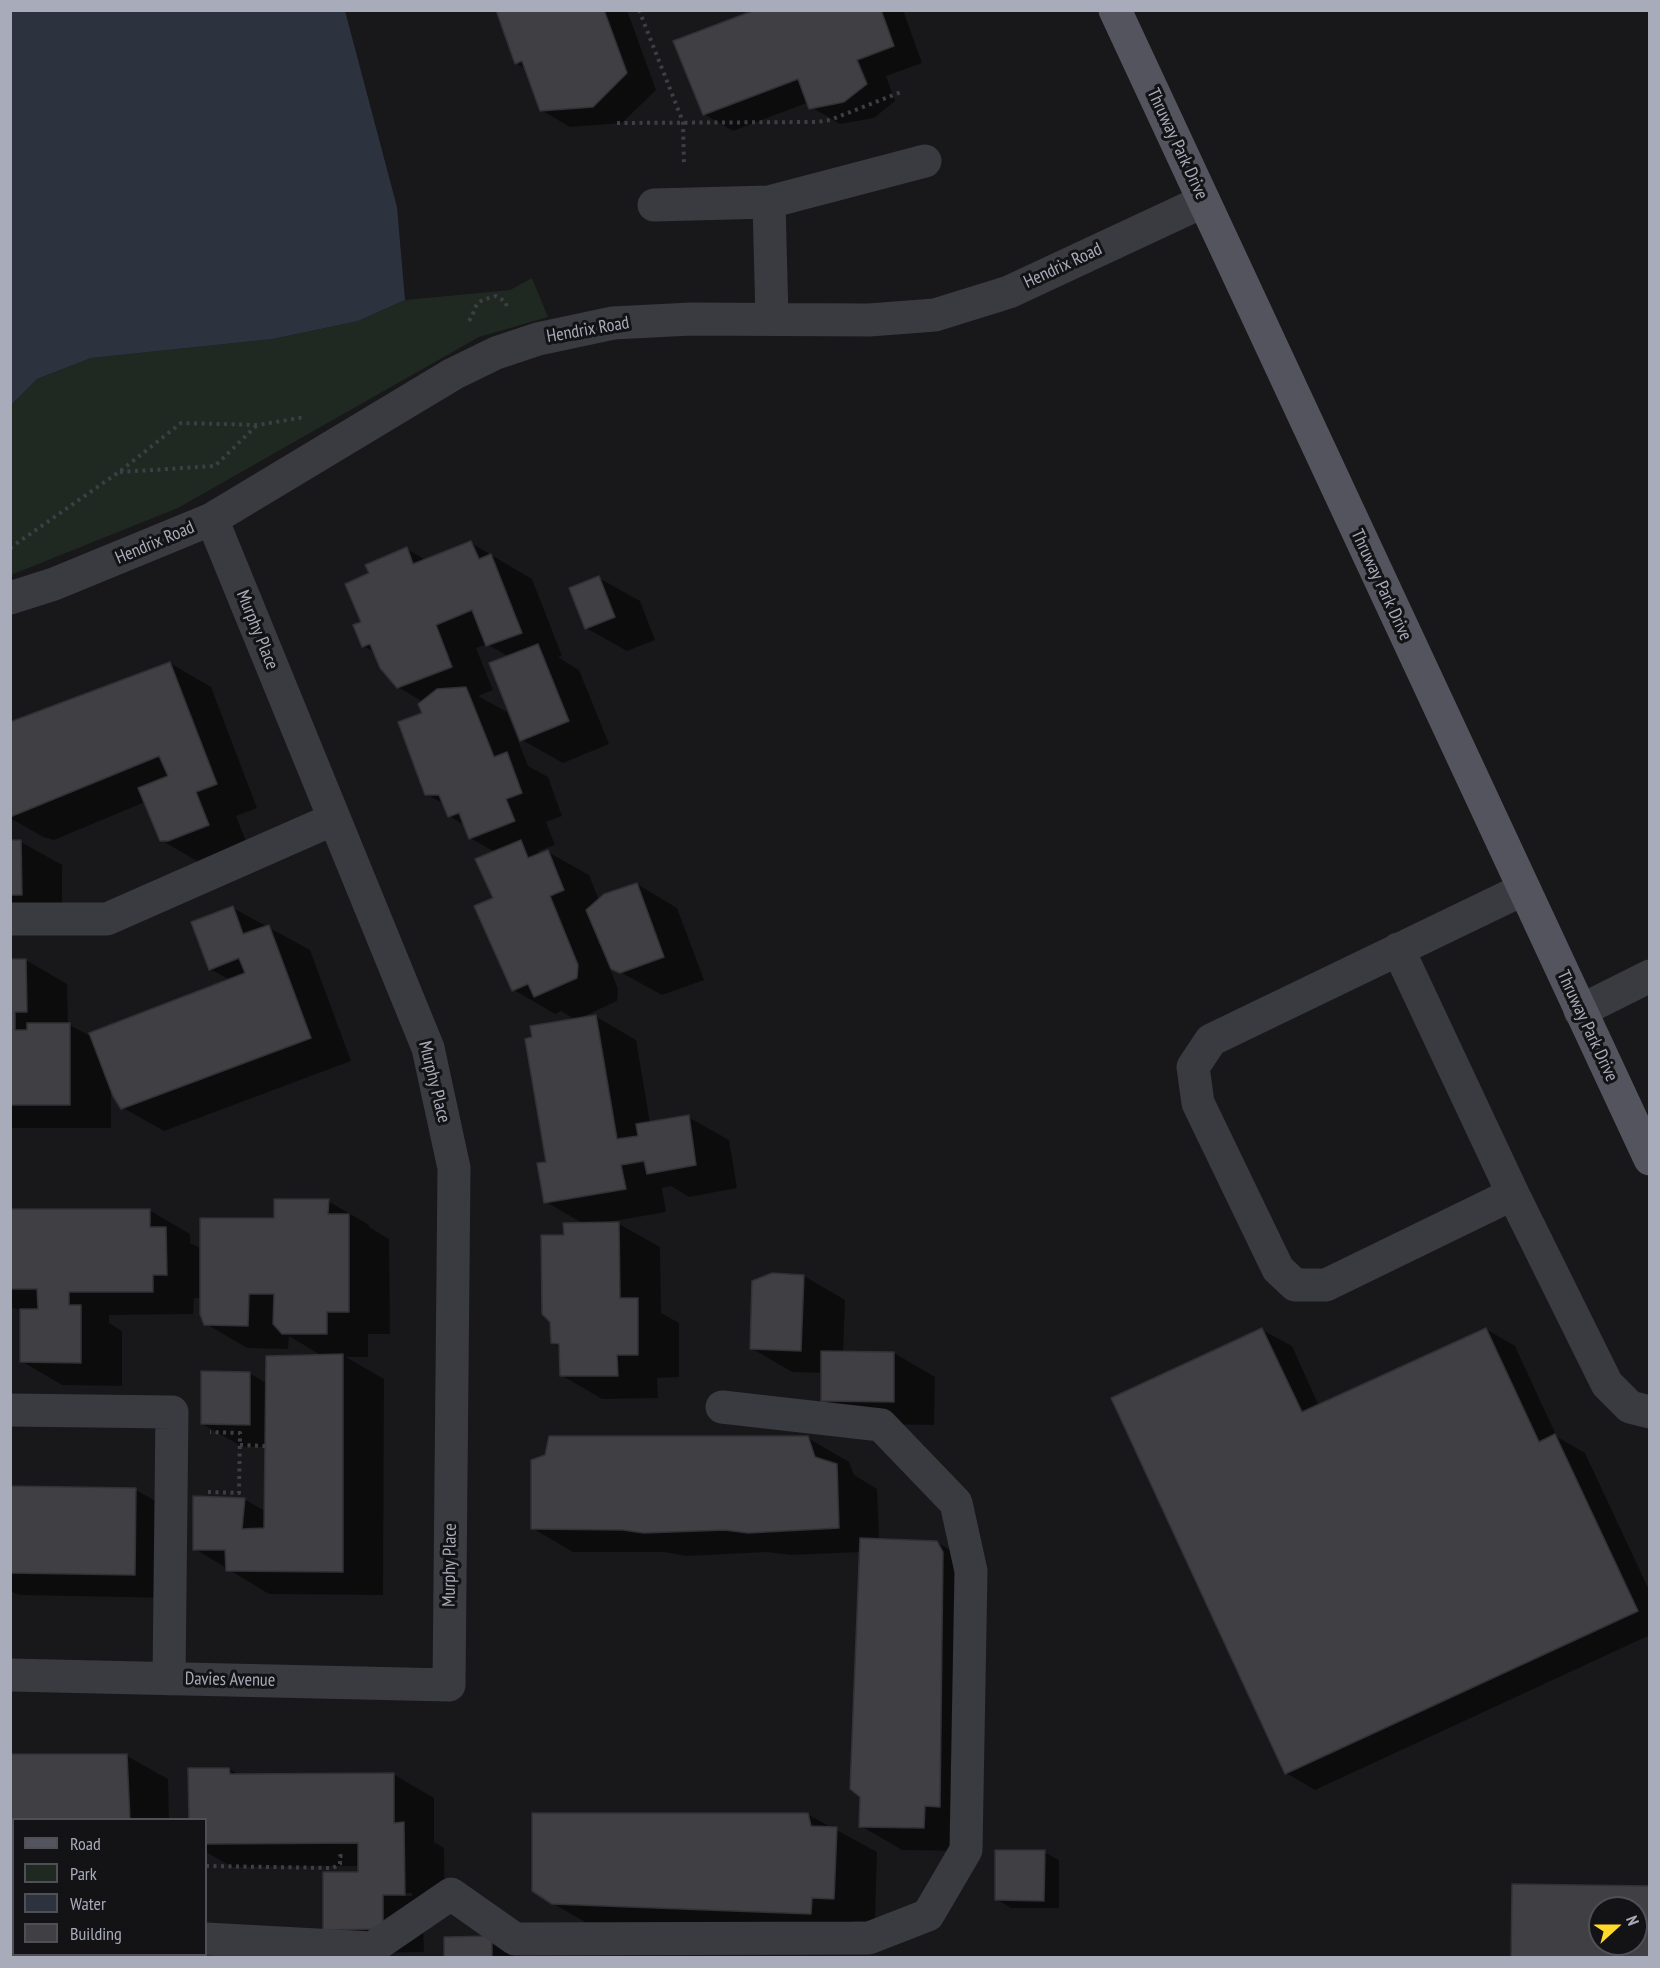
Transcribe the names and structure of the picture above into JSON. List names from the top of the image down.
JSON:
{
  "streets": {
    "main road": ["Thruway Park Drive"],
    "street": ["Hendrix Road", "Murphy Place", "Davies Avenue"]
  },
  "crossings": [
    ["Thruway Park Drive", "Hendrix Road"],
    ["Hendrix Road", "Murphy Place"],
    ["Murphy Place", "Davies Avenue"]
  ],
  "legend": [
    "Road",
    "Park",
    "Water",
    "Building"
  ],
  "north": "right"
}
